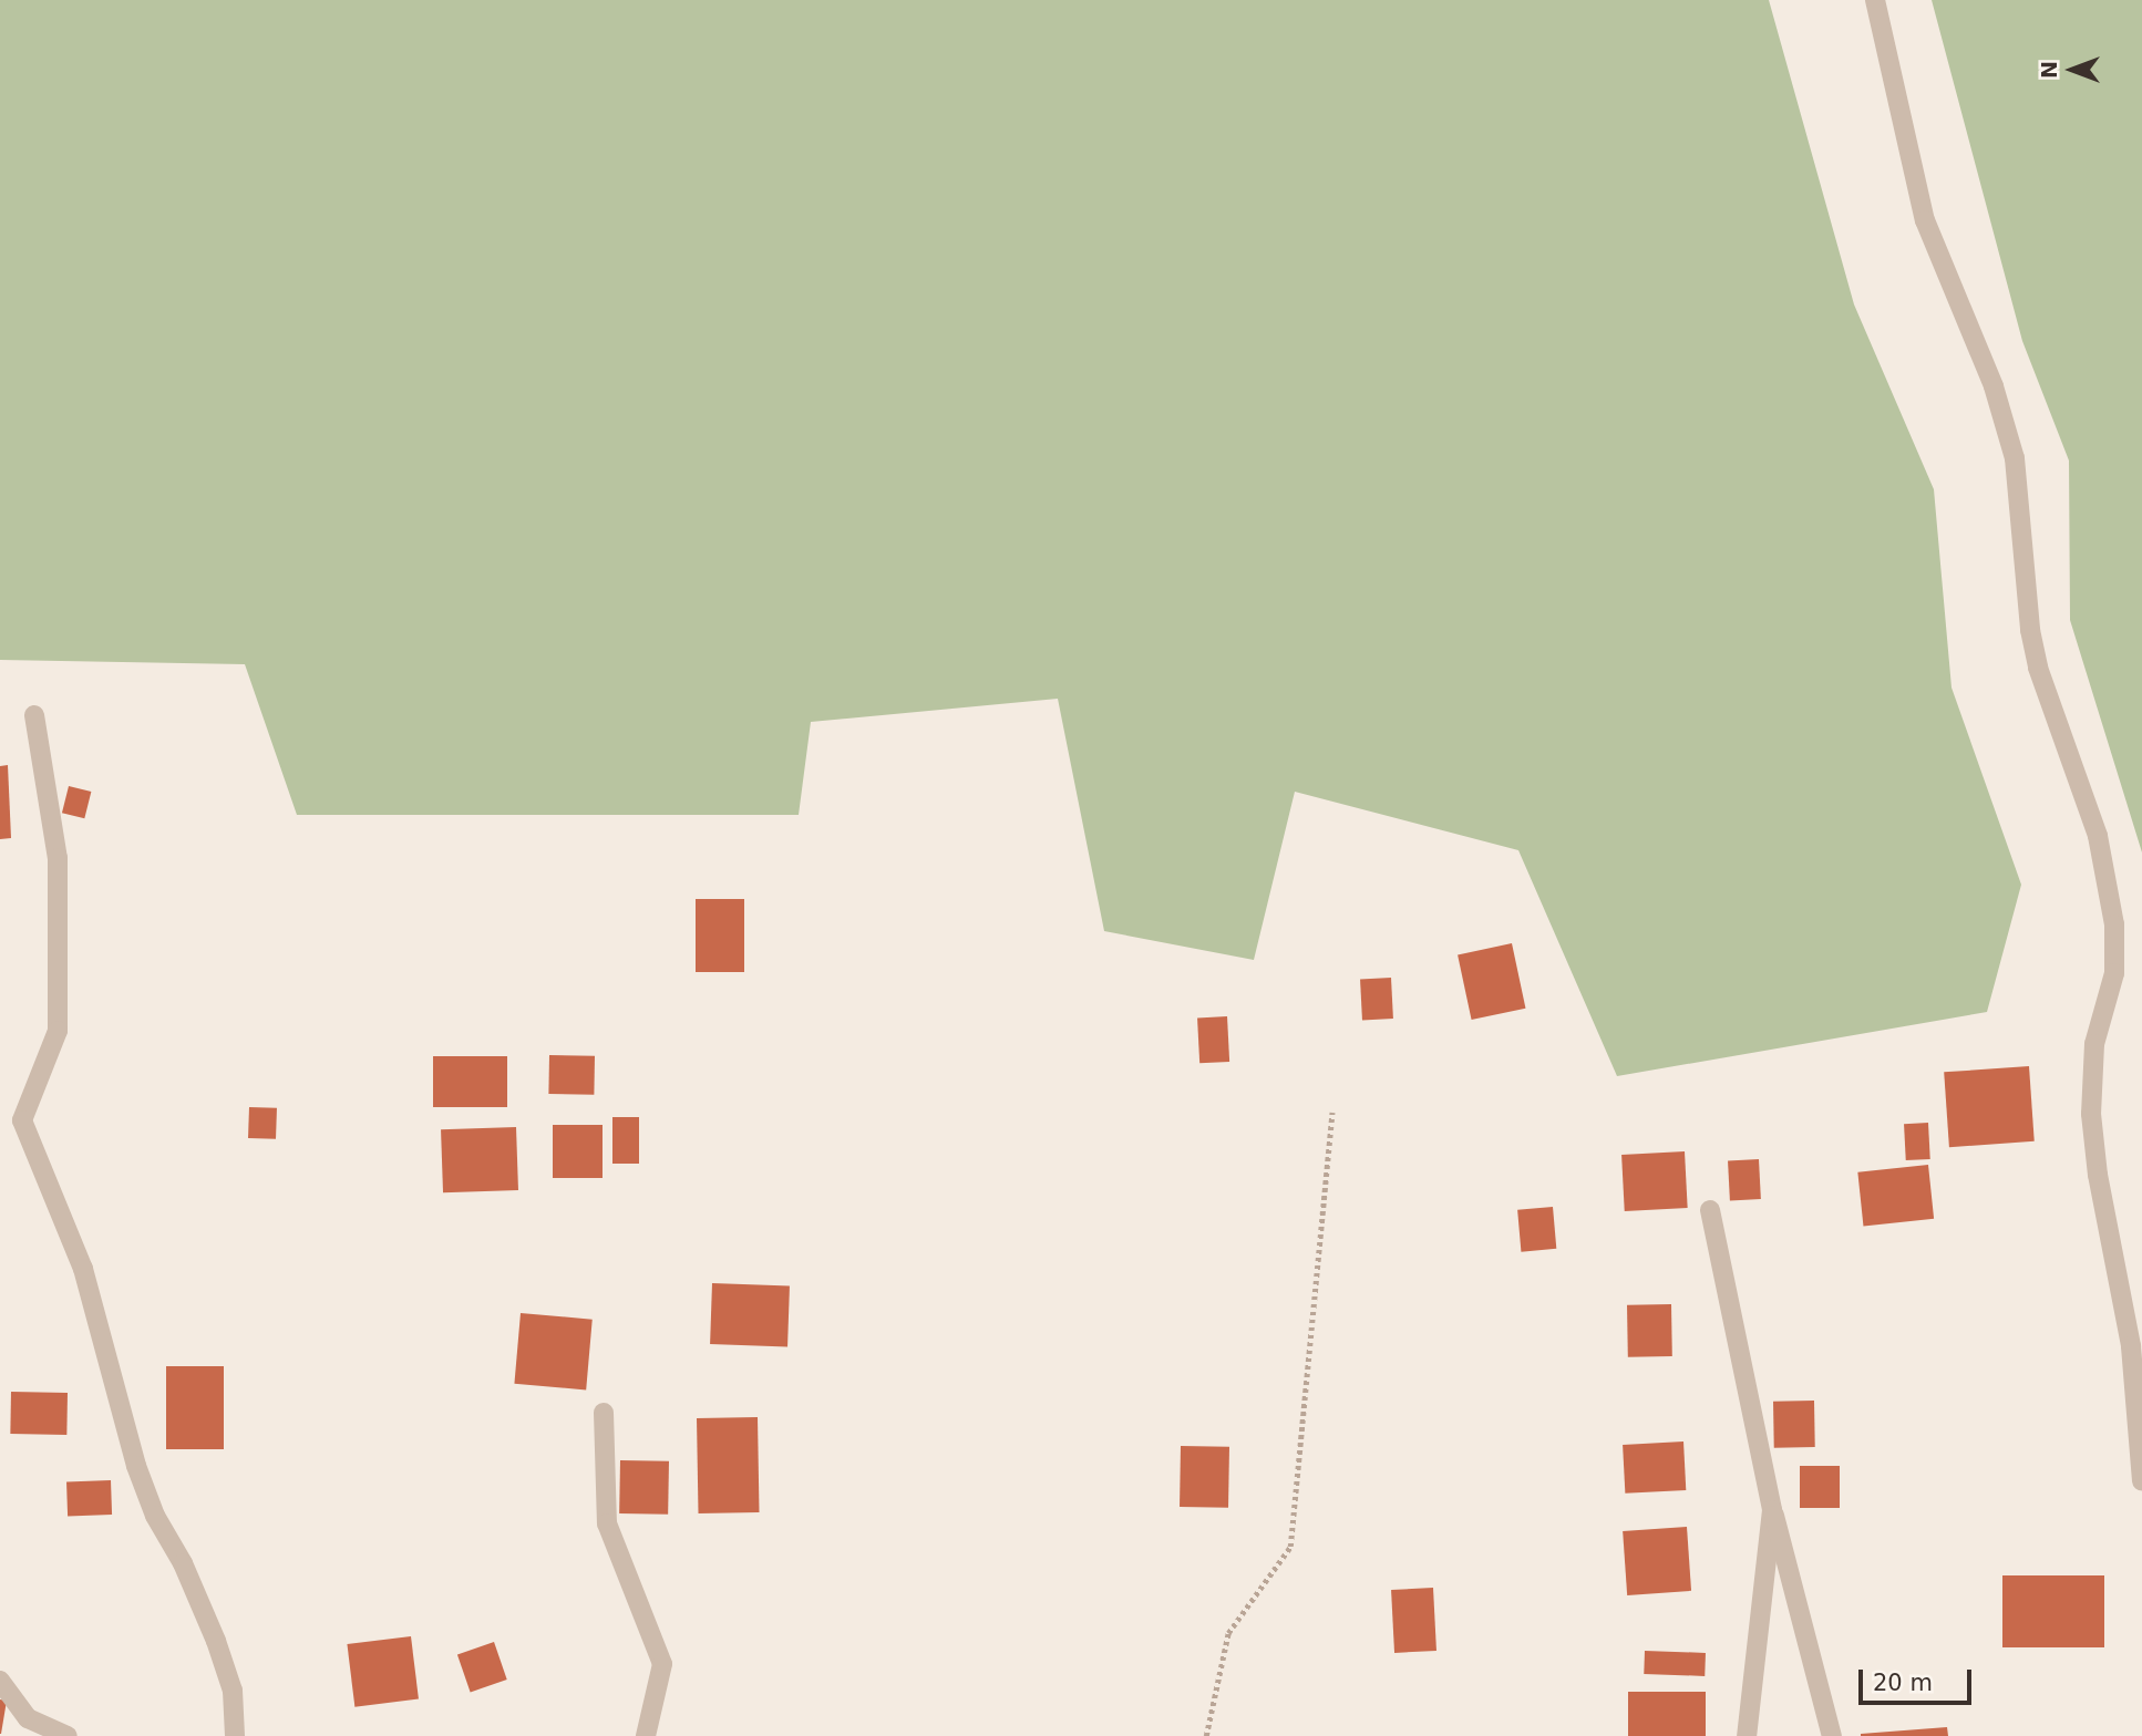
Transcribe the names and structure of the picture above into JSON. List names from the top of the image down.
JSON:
{
  "scale_bar": "20 m",
  "north": "left"
}
